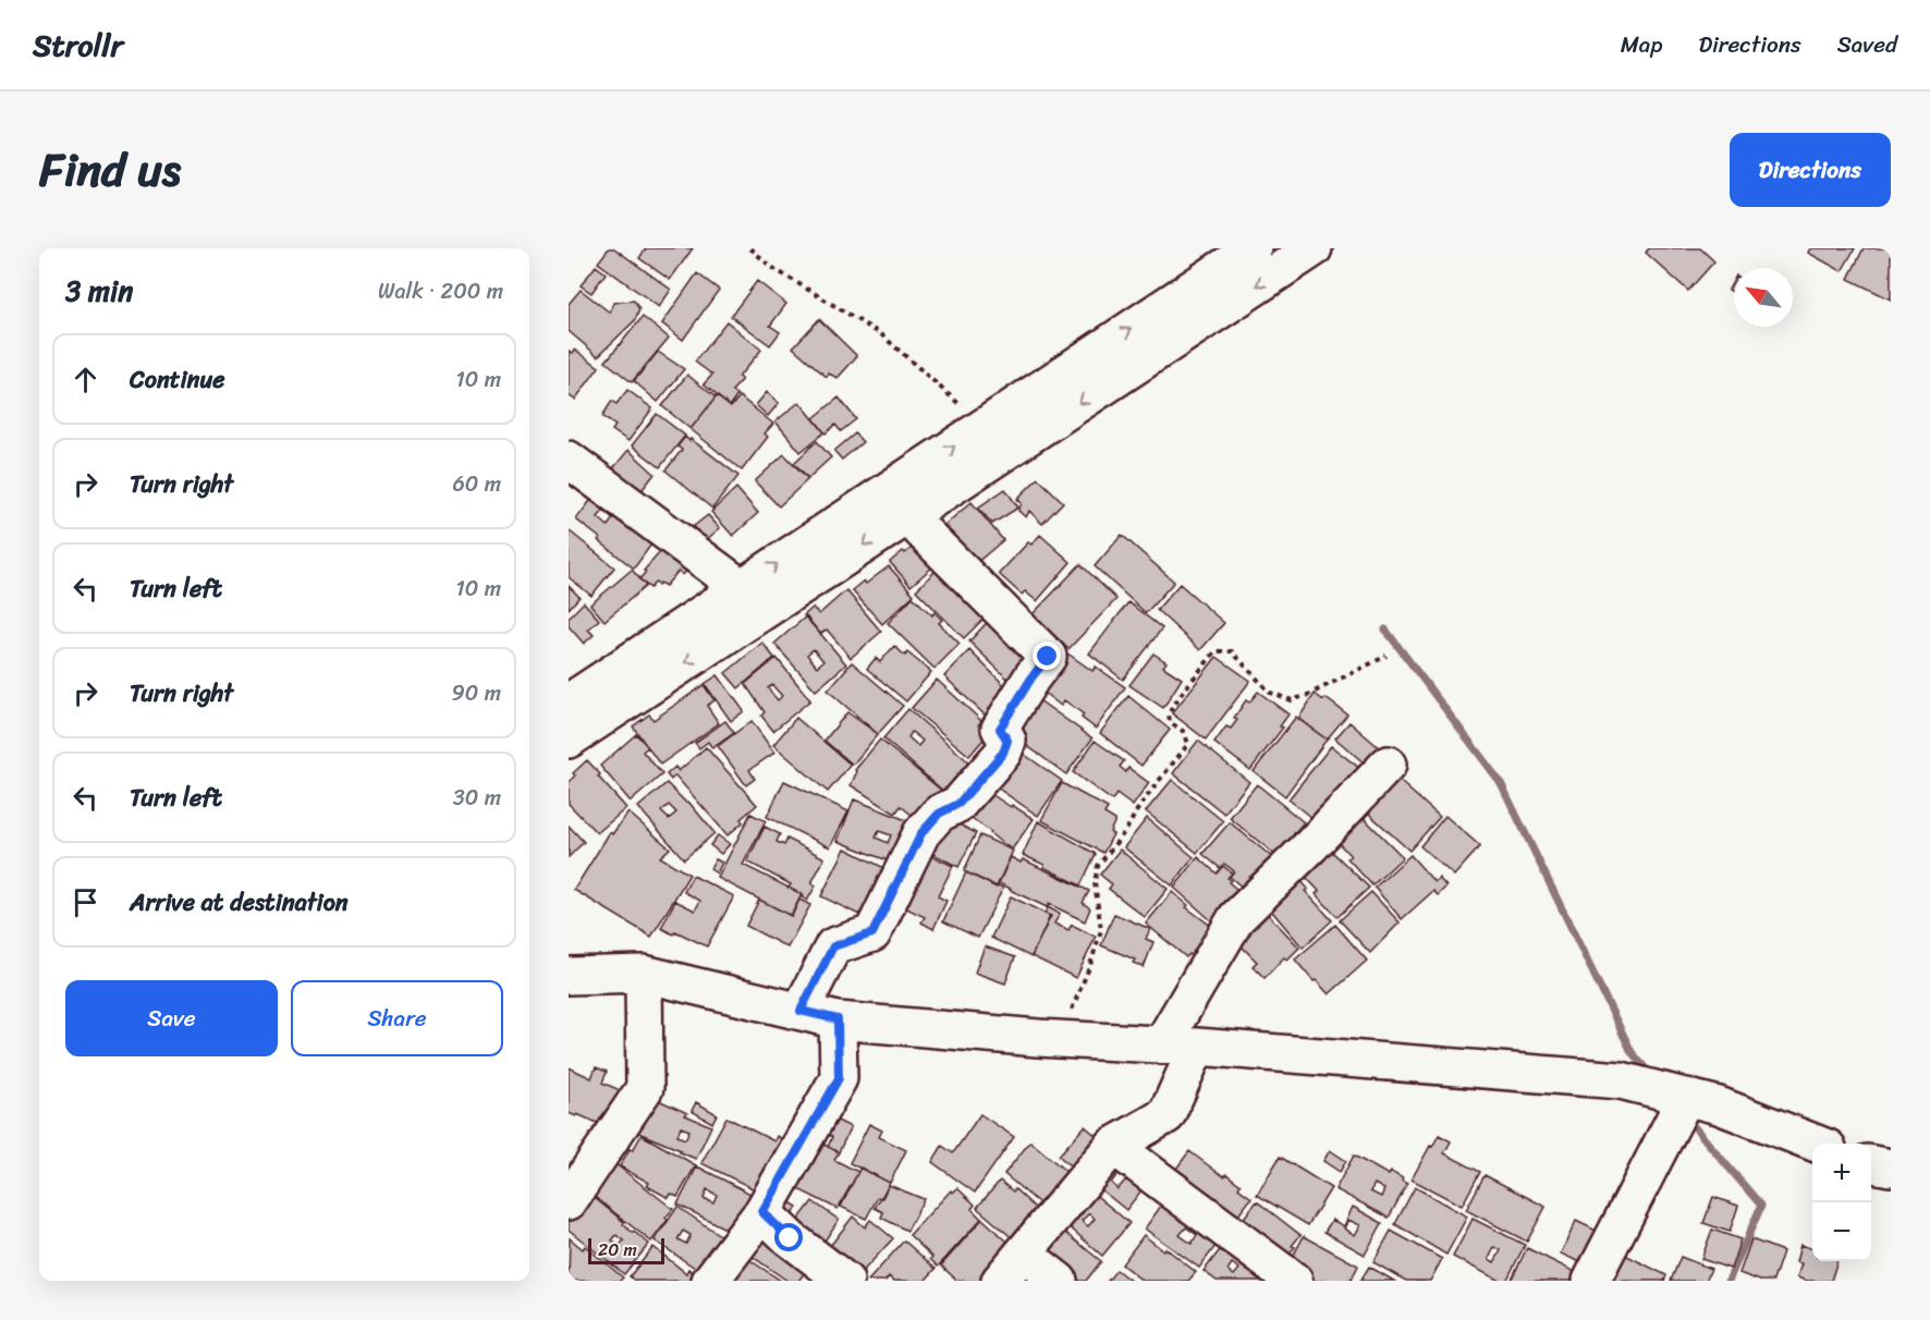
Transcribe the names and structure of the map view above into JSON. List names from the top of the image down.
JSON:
{
  "scale_bar": "20 m",
  "north": "top left",
  "page": {
    "header": "Strollr",
    "nav": ["Map", "Directions", "Saved"],
    "title": "Find us",
    "buttons": [
      "Directions",
      ["Save", "Share"]
    ],
    "heading": ["3 min", "Walk · 200 m"],
    "list": [
      ["Continue", "10 m"],
      ["Turn right", "60 m"],
      ["Turn left", "10 m"],
      ["Turn right", "90 m"],
      ["Turn left", "30 m"],
      "Arrive at destination"
    ],
    "map_buttons": ["+", "−"],
    "scale": "20 m"
  }
}
